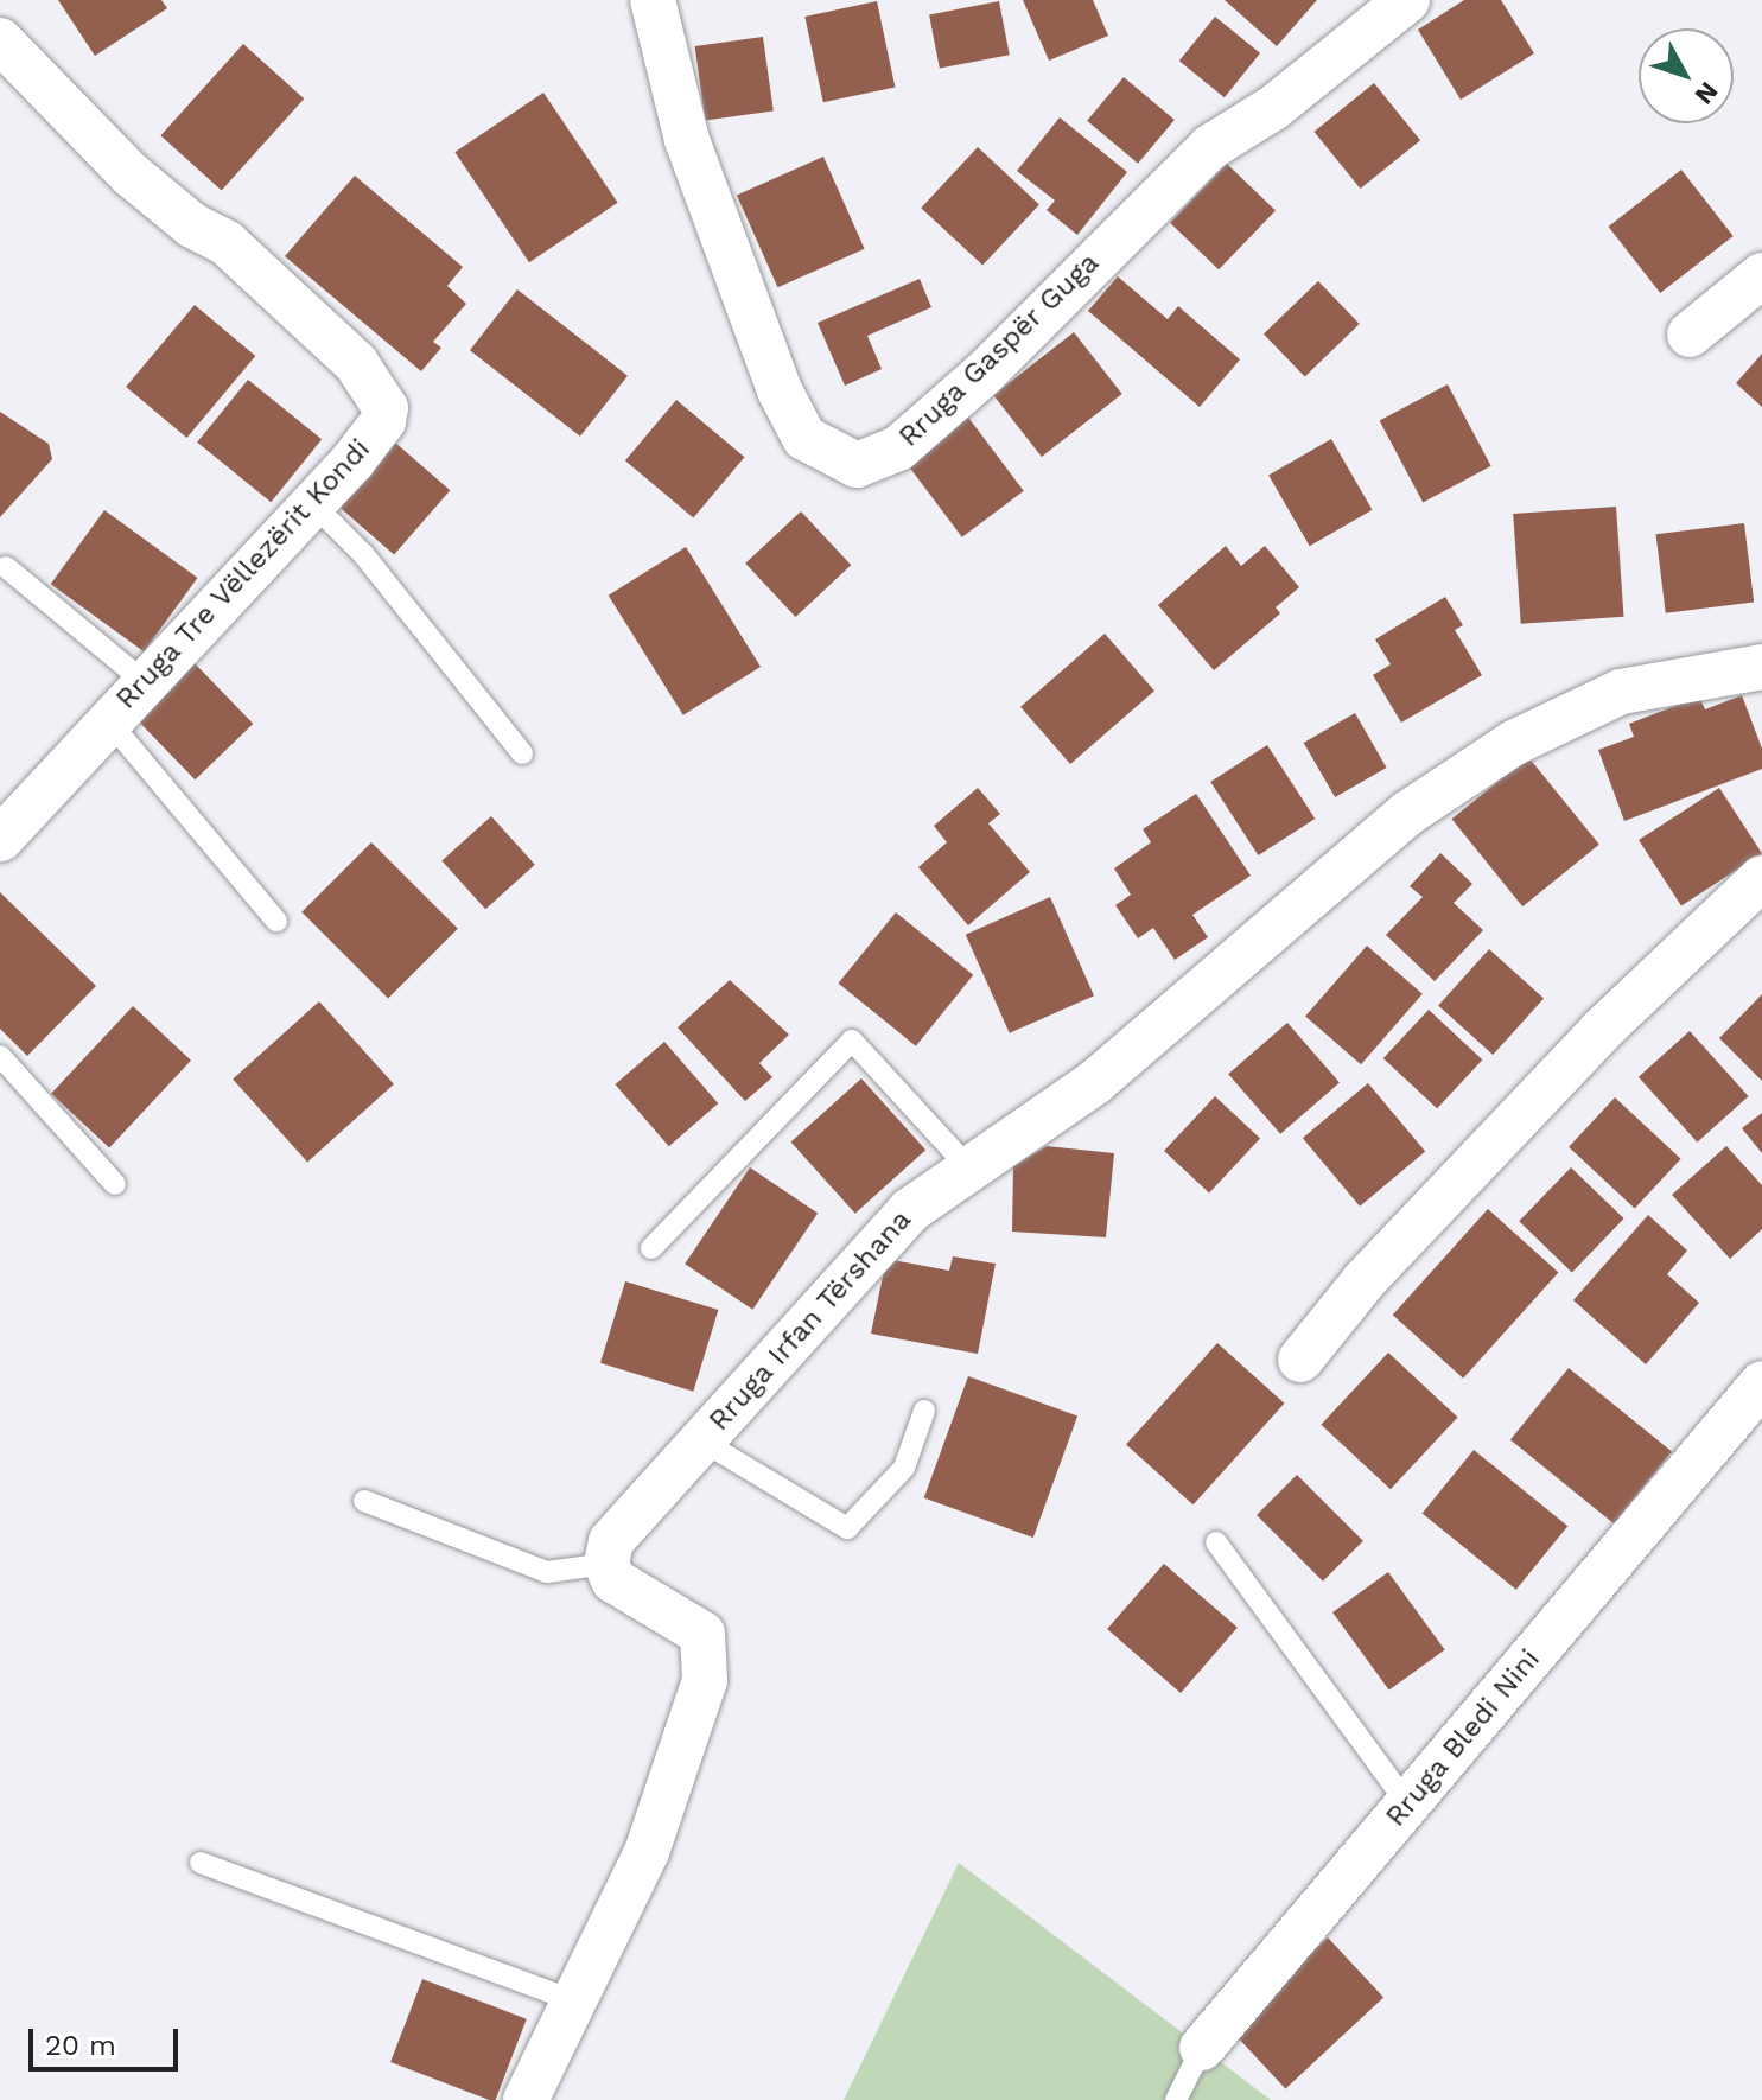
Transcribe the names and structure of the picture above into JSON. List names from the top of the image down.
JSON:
{
  "streets": {
    "street": [
      "Rruga Gaspër Guga",
      "Rruga Tre Vëllezërit Kondi",
      "Rruga Irfan Tërshana",
      "Rruga Bledi Nini"
    ]
  },
  "scale_bar": "20 m",
  "north": "bottom right"
}
